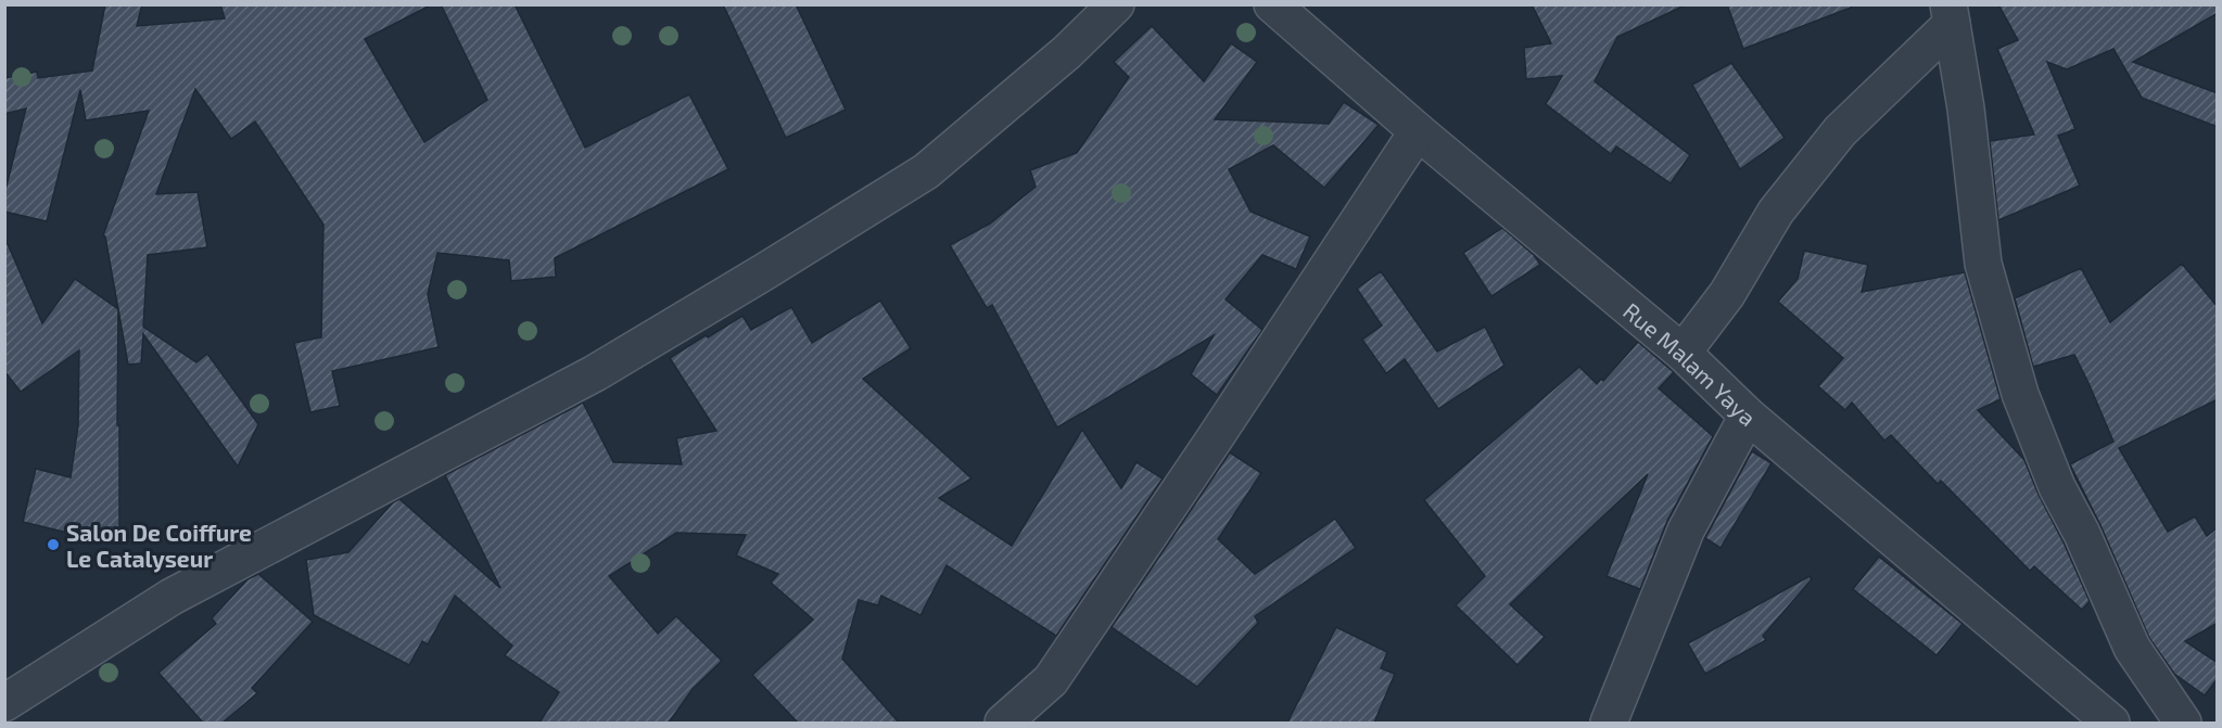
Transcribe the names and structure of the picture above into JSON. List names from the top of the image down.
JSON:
{
  "streets": {
    "street": ["Rue Malam Yaya"]
  },
  "places": ["Salon De Coiffure Le Catalyseur"]
}
